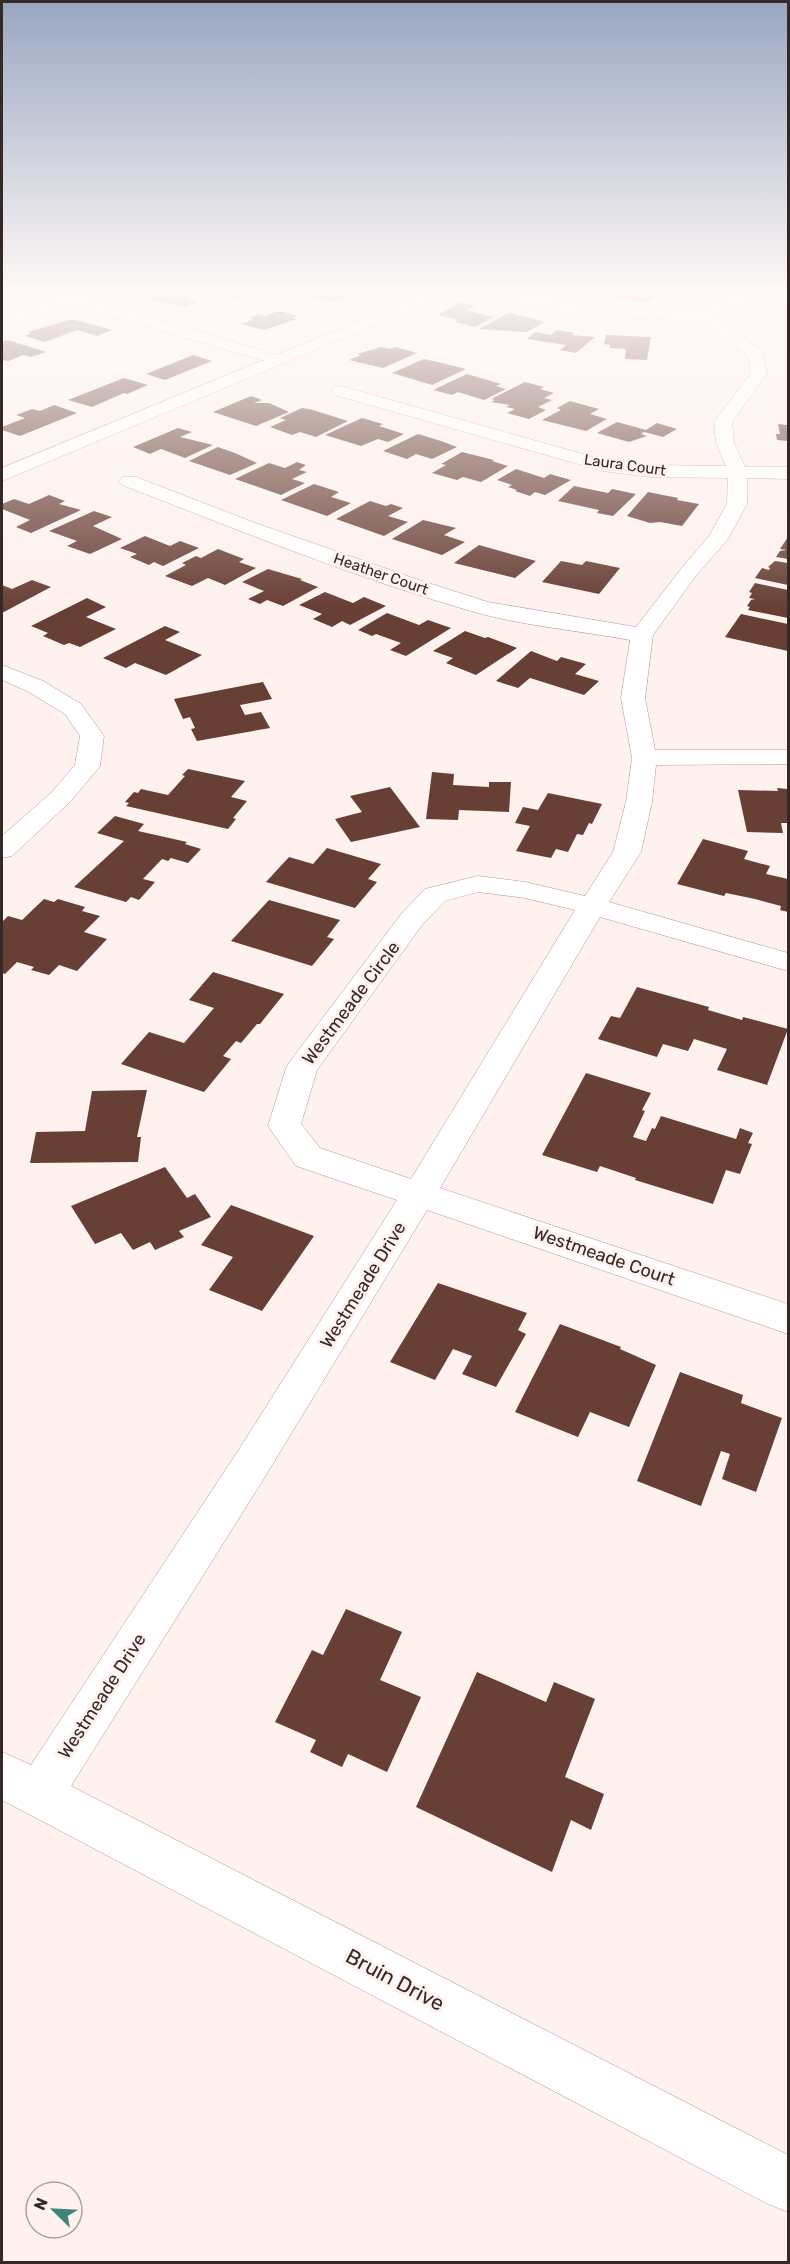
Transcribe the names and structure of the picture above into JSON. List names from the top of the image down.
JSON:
{
  "streets": {
    "street": [
      "Laura Court",
      "Heather Court",
      "Westmeade Circle",
      "Westmeade Court",
      "Westmeade Drive",
      "Bruin Drive"
    ]
  },
  "crossings": [
    ["Heather Court", "Westmeade Drive"],
    ["Westmeade Circle", "Westmeade Court"],
    ["Westmeade Circle", "Westmeade Drive"],
    ["Westmeade Court", "Westmeade Drive"],
    ["Westmeade Drive", "Bruin Drive"]
  ],
  "north": "top left"
}
